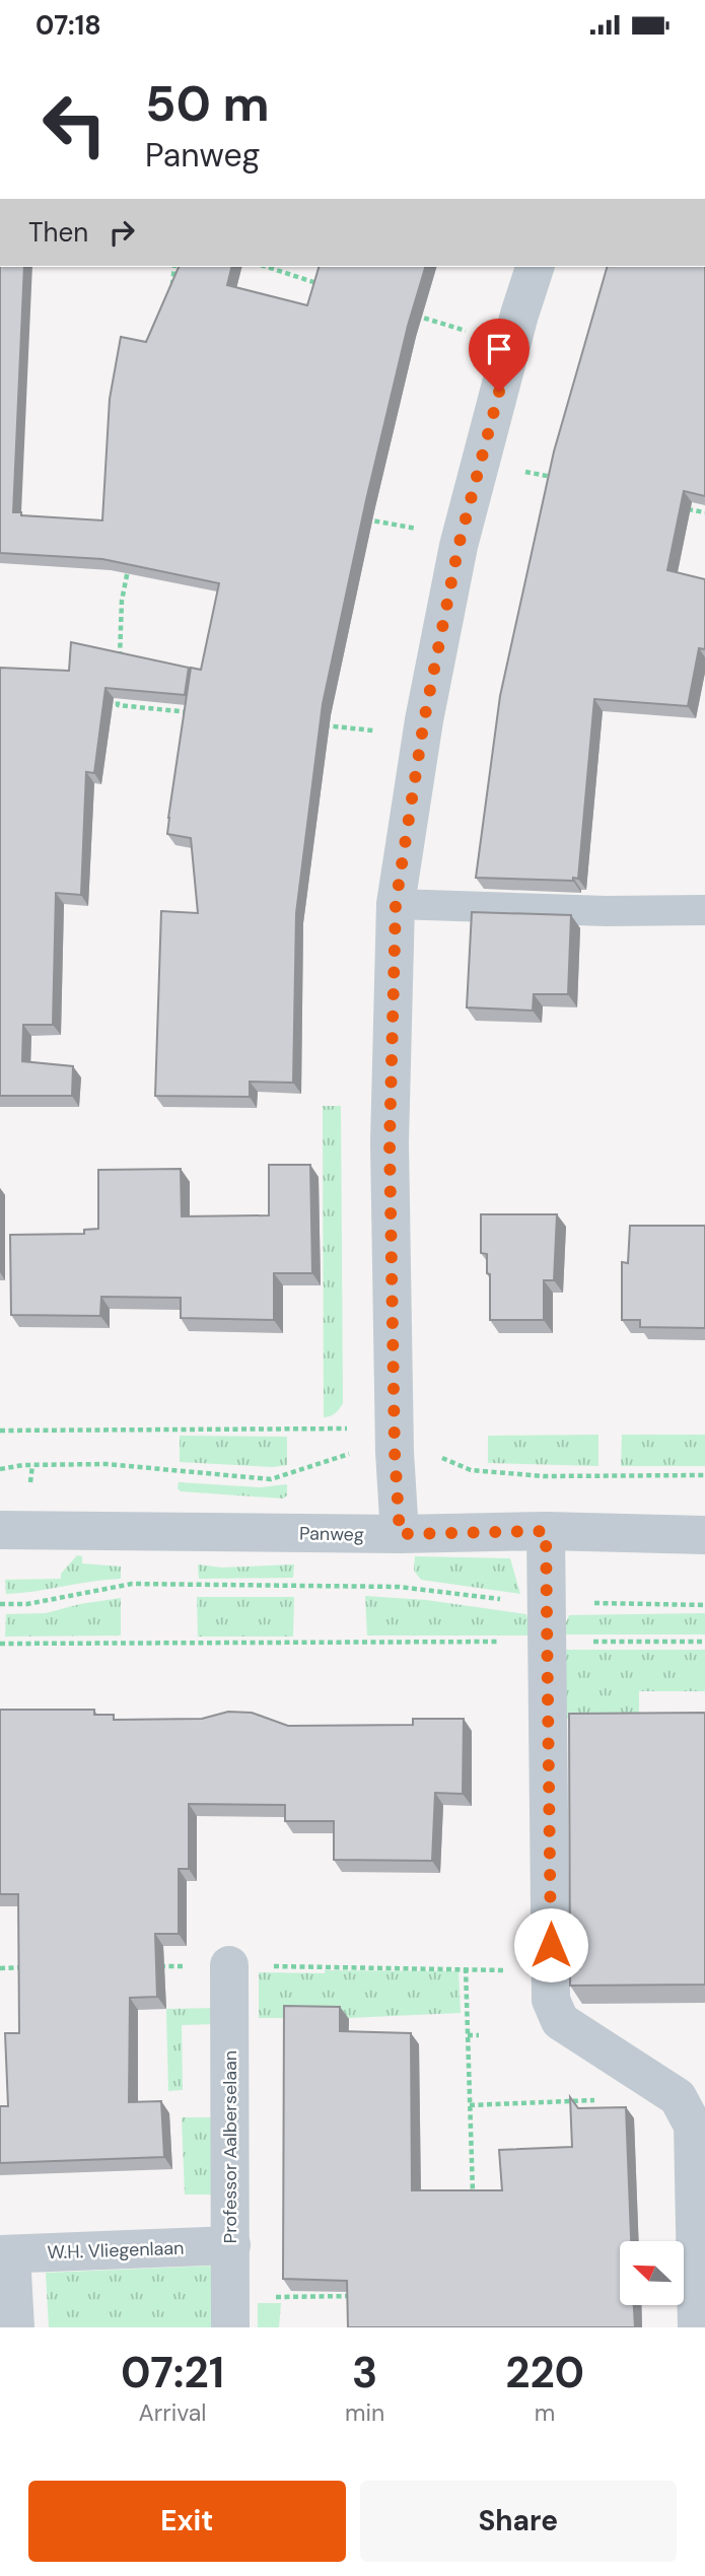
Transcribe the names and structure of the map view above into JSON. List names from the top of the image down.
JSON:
{
  "streets": {
    "street": ["Panweg", "Professor Aalberselaan", "W.H. Vliegenlaan"]
  },
  "crossings": [
    ["Professor Aalberselaan", "W.H. Vliegenlaan"]
  ],
  "north": "top left",
  "page": {
    "status": "07:18",
    "turn": ["50 m", "Panweg"],
    "then": "Then",
    "eta": [
      "07:21",
      "Arrival",
      "3",
      "min",
      "220",
      "m"
    ],
    "buttons": ["Exit", "Share"]
  }
}
